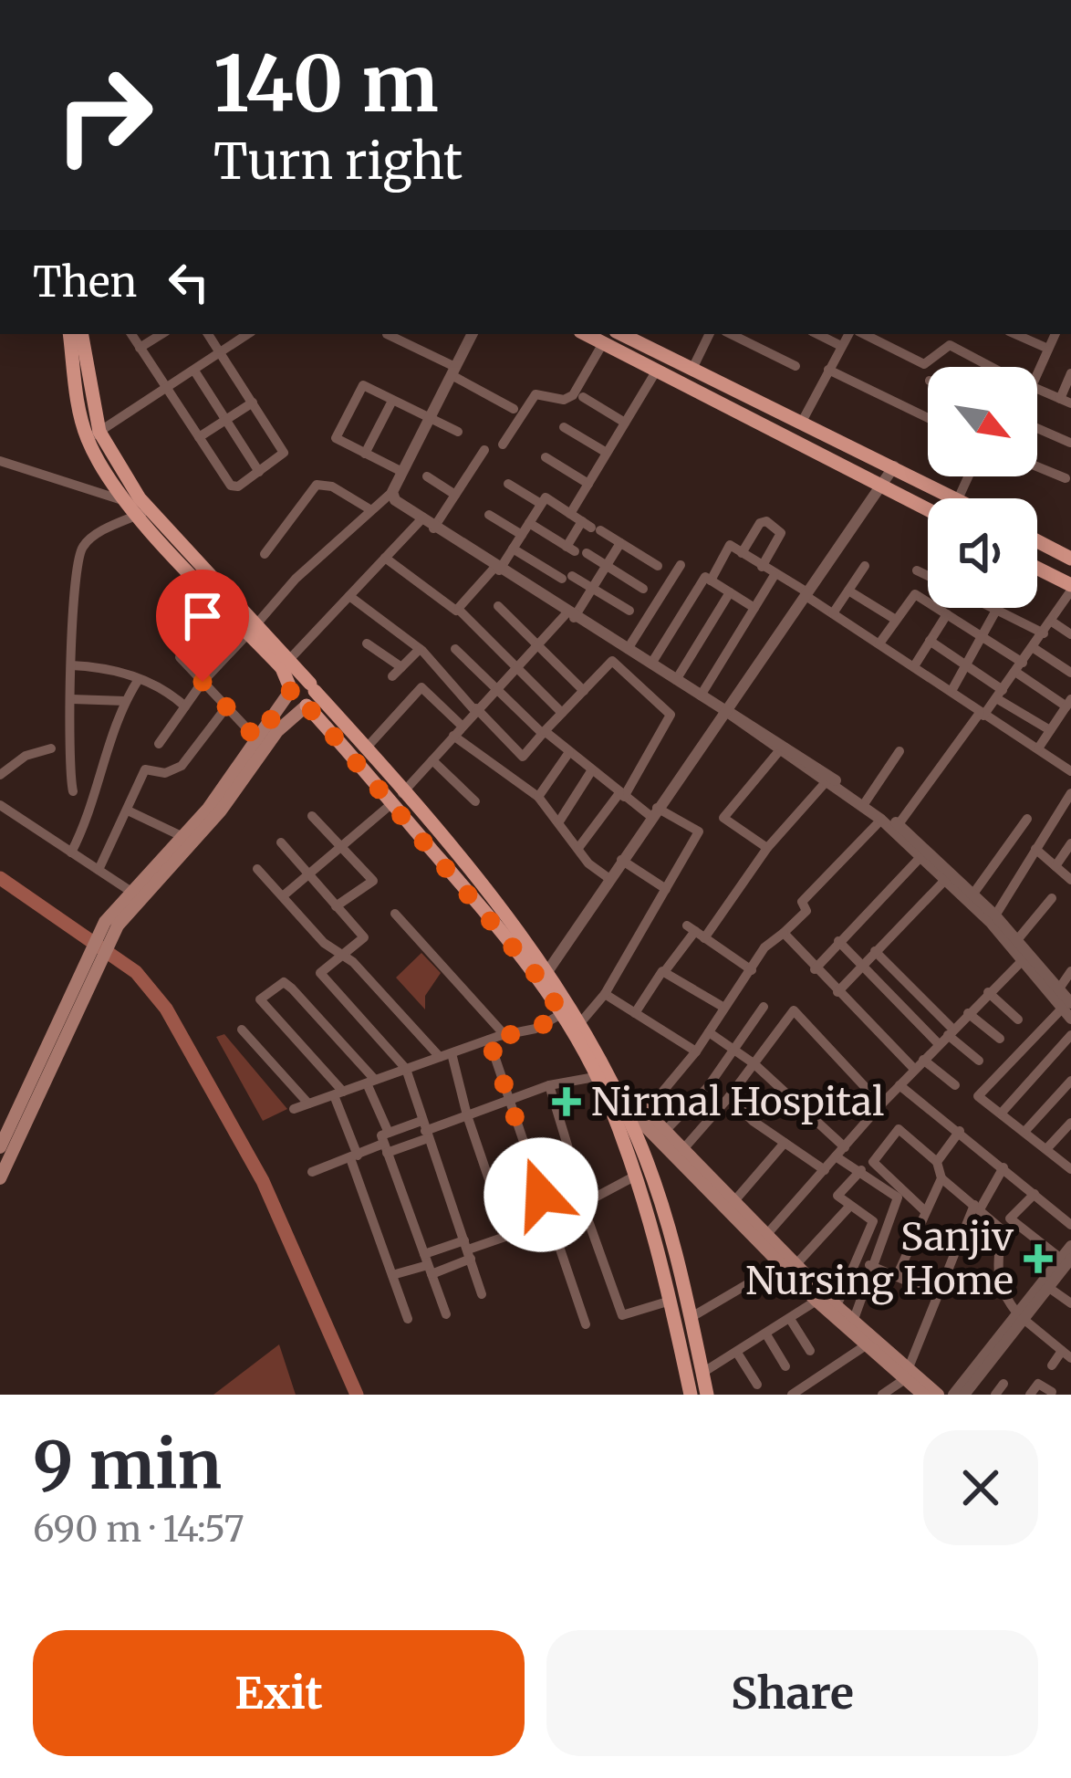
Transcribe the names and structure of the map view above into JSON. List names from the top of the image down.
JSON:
{
  "places": {
    "health": ["Nirmal Hospital", "Sanjiv Nursing Home"]
  },
  "north": "bottom right",
  "page": {
    "turn": ["140 m", "Turn right"],
    "then": "Then",
    "heading": ["9 min", "690 m · 14:57"],
    "buttons": ["Exit", "Share"]
  }
}
